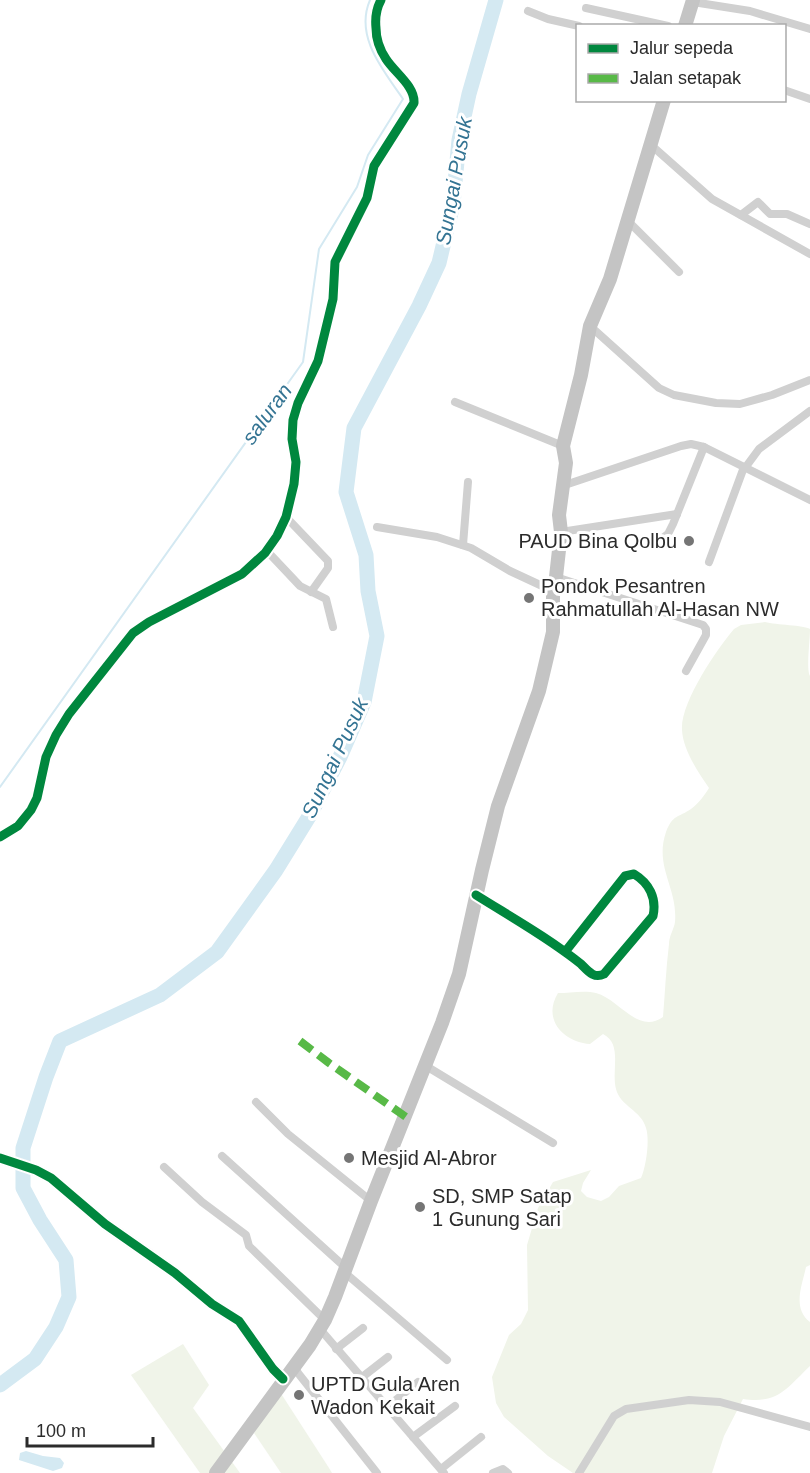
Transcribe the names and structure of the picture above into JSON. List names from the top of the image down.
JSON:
{
  "water": ["Sungai Pusuk", "saluran"],
  "places": [
    "PAUD Bina Qolbu",
    "Pondok Pesantren Rahmatullah Al-Hasan NW",
    "Mesjid Al-Abror",
    "SD, SMP Satap 1 Gunung Sari",
    "UPTD Gula Aren Wadon Kekait"
  ],
  "legend": ["Jalur sepeda", "Jalan setapak"],
  "scale_bar": "100 m"
}
